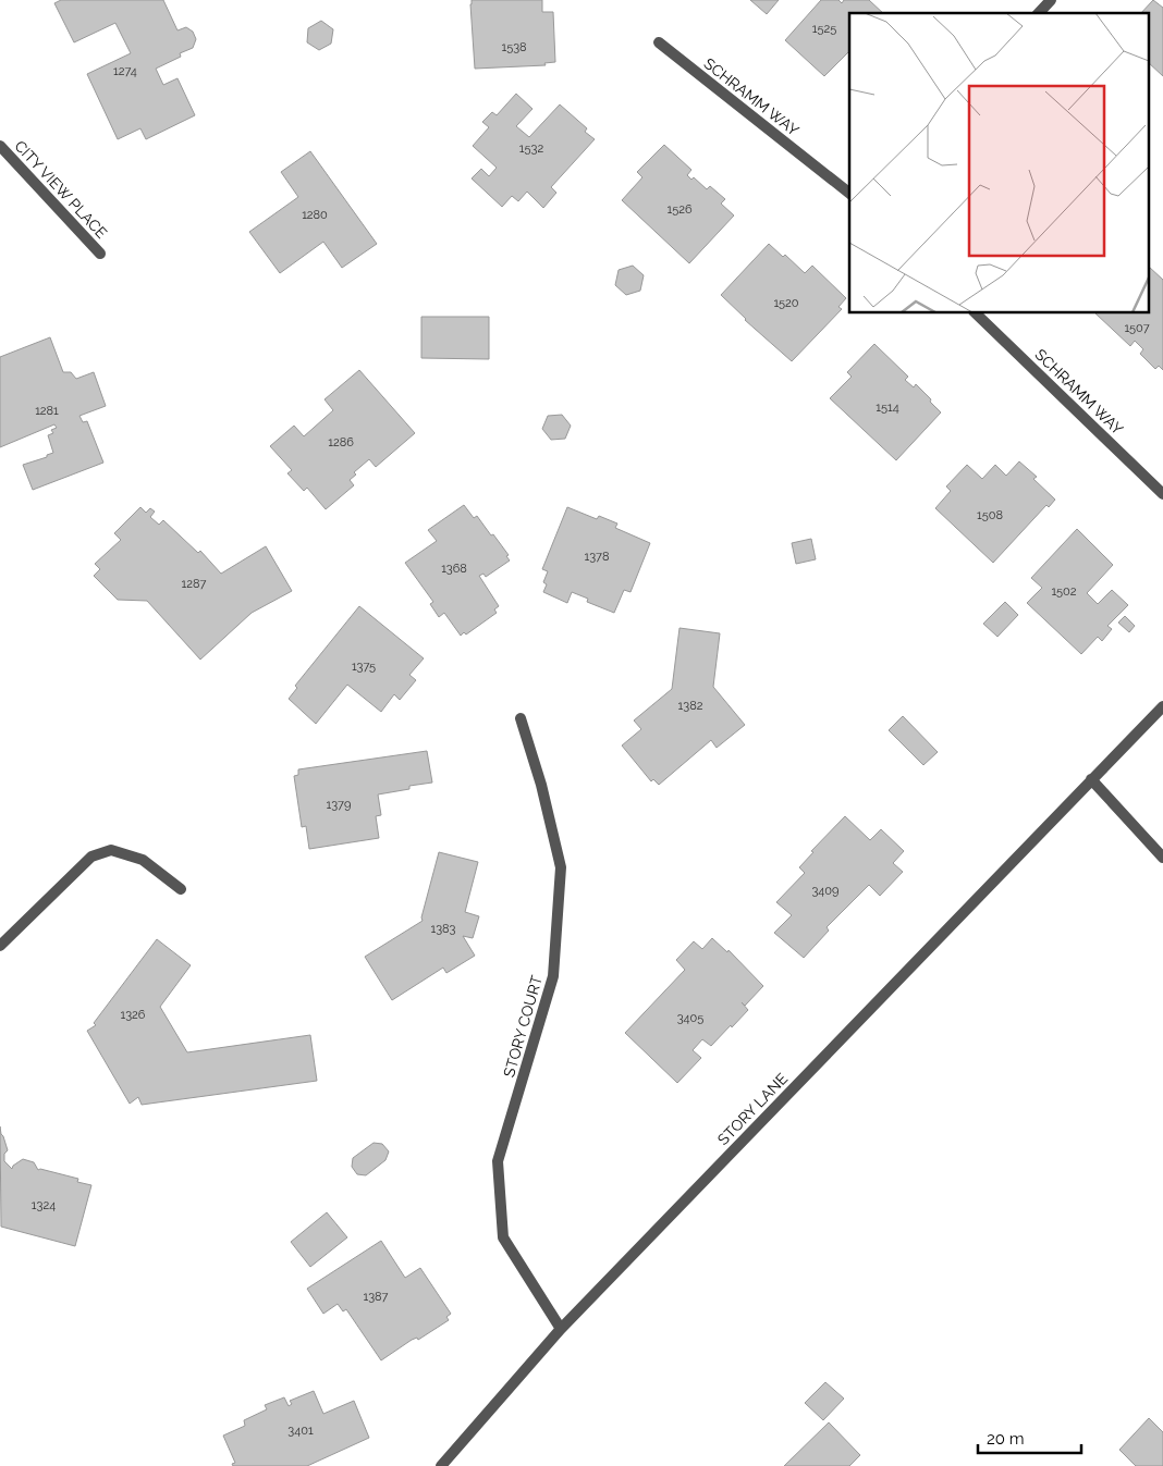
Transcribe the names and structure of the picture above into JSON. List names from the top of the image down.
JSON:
{
  "streets": {
    "street": [
      "SCHRAMM WAY",
      "CITY VIEW PLACE",
      "STORY COURT",
      "STORY LANE"
    ]
  },
  "crossings": [
    ["STORY COURT", "STORY LANE"]
  ],
  "house_numbers": [
    "1525",
    "1538",
    "1274",
    "1532",
    "1526",
    "1280",
    "1520",
    "1507",
    "1514",
    "1281",
    "1286",
    "1508",
    "1378",
    "1368",
    "1287",
    "1502",
    "1375",
    "1382",
    "1379",
    "3409",
    "1383",
    "1326",
    "3405",
    "1324",
    "1387",
    "3401"
  ],
  "scale_bar": "20 m"
}
